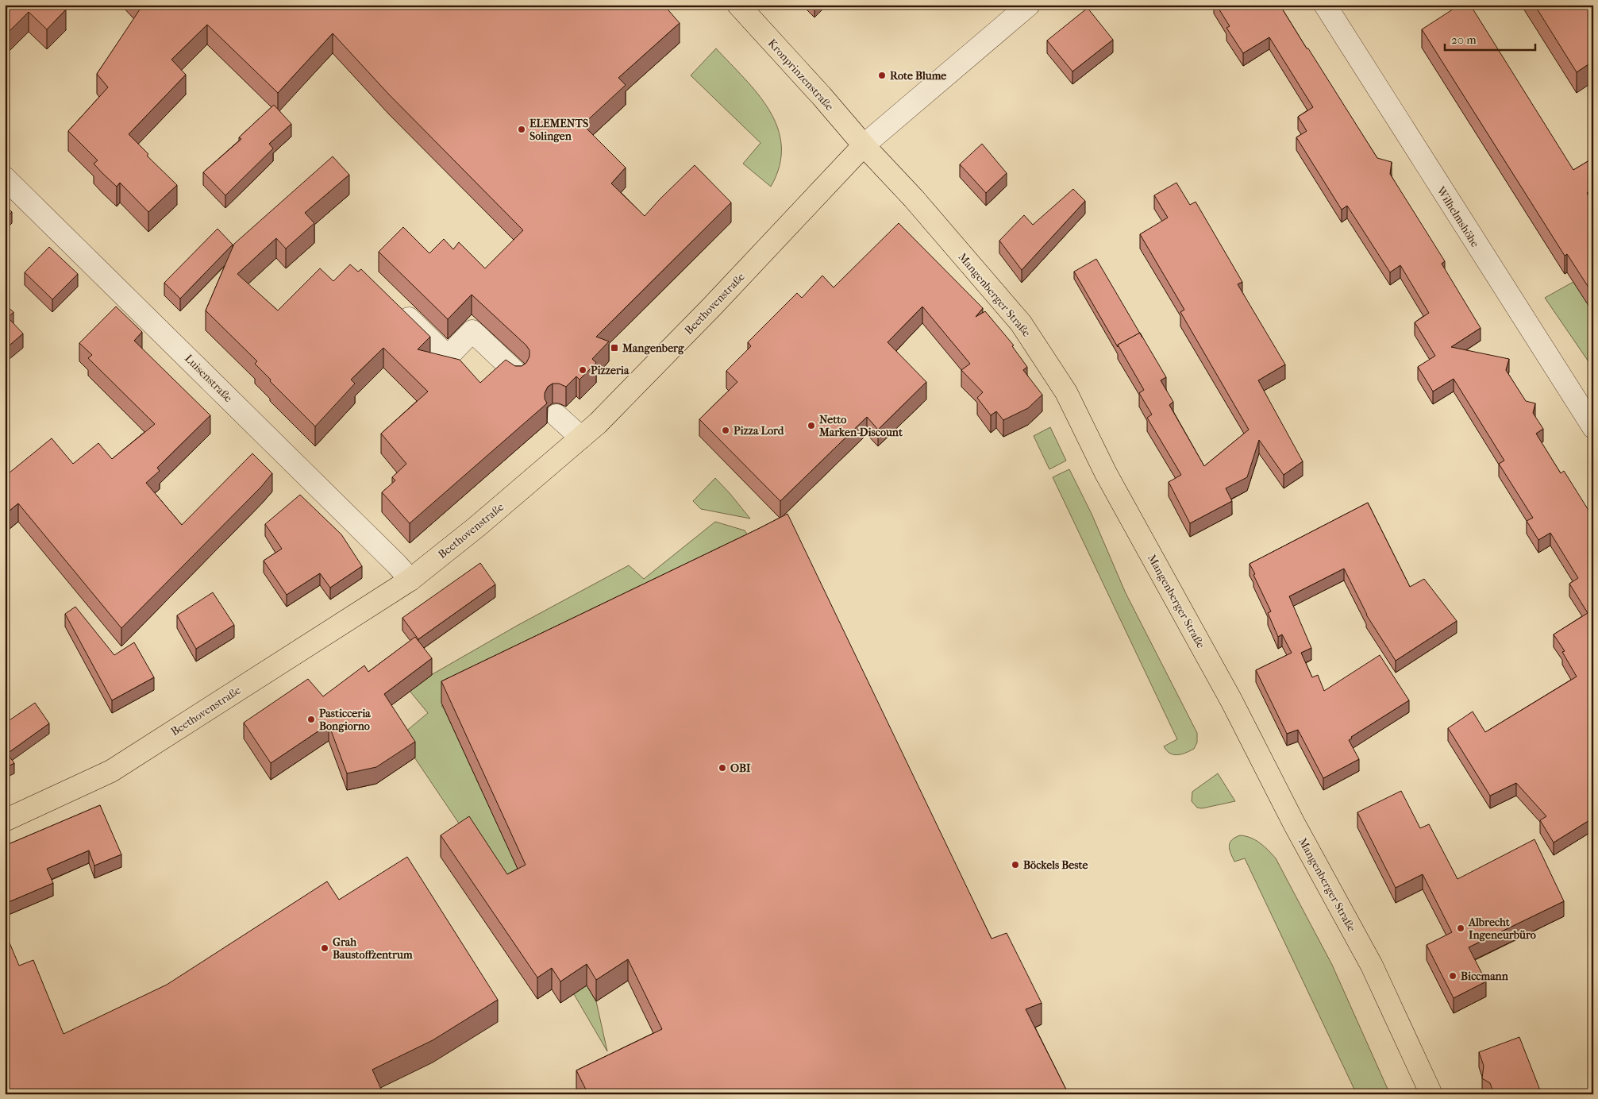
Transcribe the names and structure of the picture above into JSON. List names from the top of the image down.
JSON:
{
  "streets": {
    "main road": ["Kronprinzenstraße", "Mangenberger Straße", "Beethovenstraße"],
    "street": ["Wilhelmshöhe", "Luisenstraße"]
  },
  "crossings": [
    ["Kronprinzenstraße", "Mangenberger Straße"],
    ["Kronprinzenstraße", "Beethovenstraße"],
    ["Mangenberger Straße", "Beethovenstraße"],
    ["Beethovenstraße", "Luisenstraße"]
  ],
  "places": {
    "other": [
      "Rote Blume",
      "ELEMENTS Solingen",
      "Pizzeria",
      "Netto Marken-Discount",
      "Pizza Lord",
      "Pasticceria Bongiorno",
      "OBI",
      "Böckels Beste",
      "Albrecht Ingeneurbüro",
      "Grah Baustoffzentrum",
      "Biccmann"
    ],
    "transit": ["Mangenberg"]
  },
  "scale_bar": "20 m"
}
